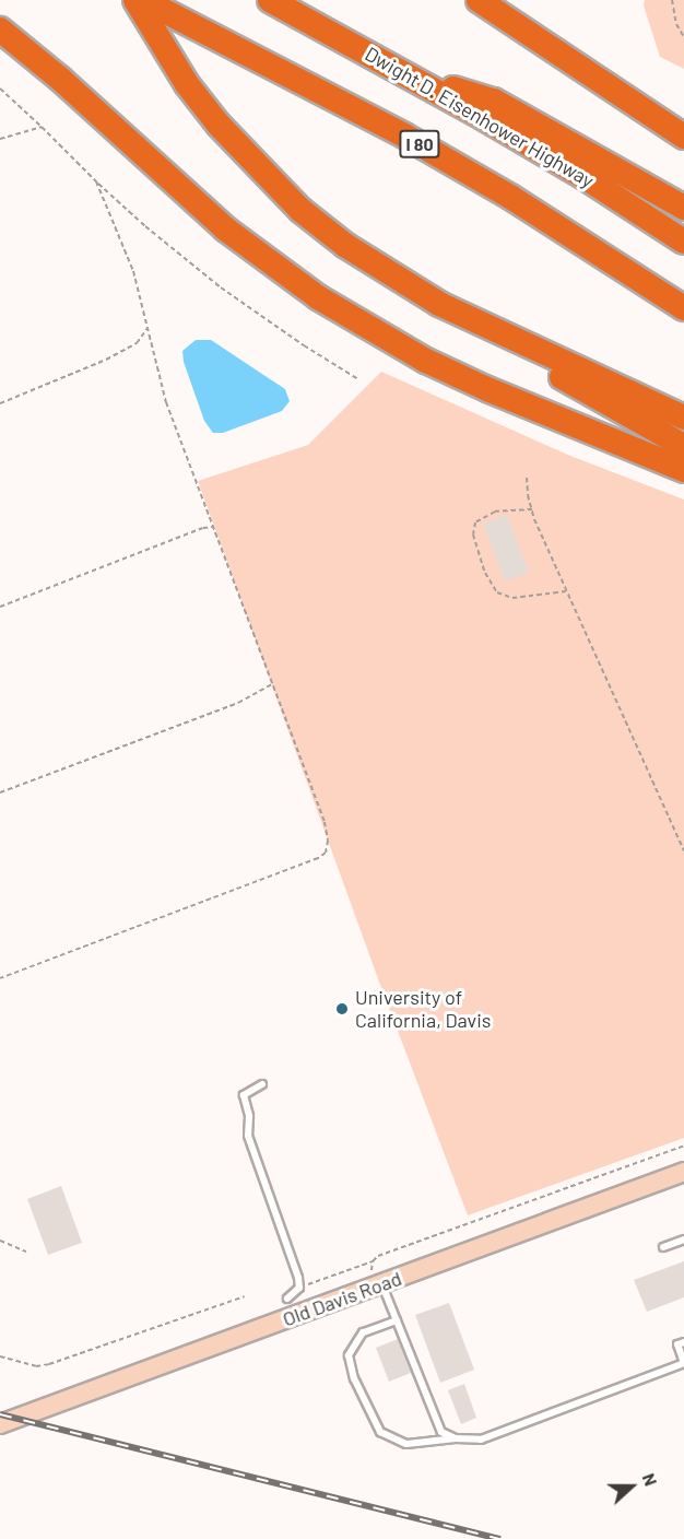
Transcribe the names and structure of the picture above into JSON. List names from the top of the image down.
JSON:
{
  "streets": {
    "highway": ["Dwight D. Eisenhower Highway", "I 80"],
    "street": ["Old Davis Road"]
  },
  "places": ["University of California, Davis"],
  "north": "right"
}
